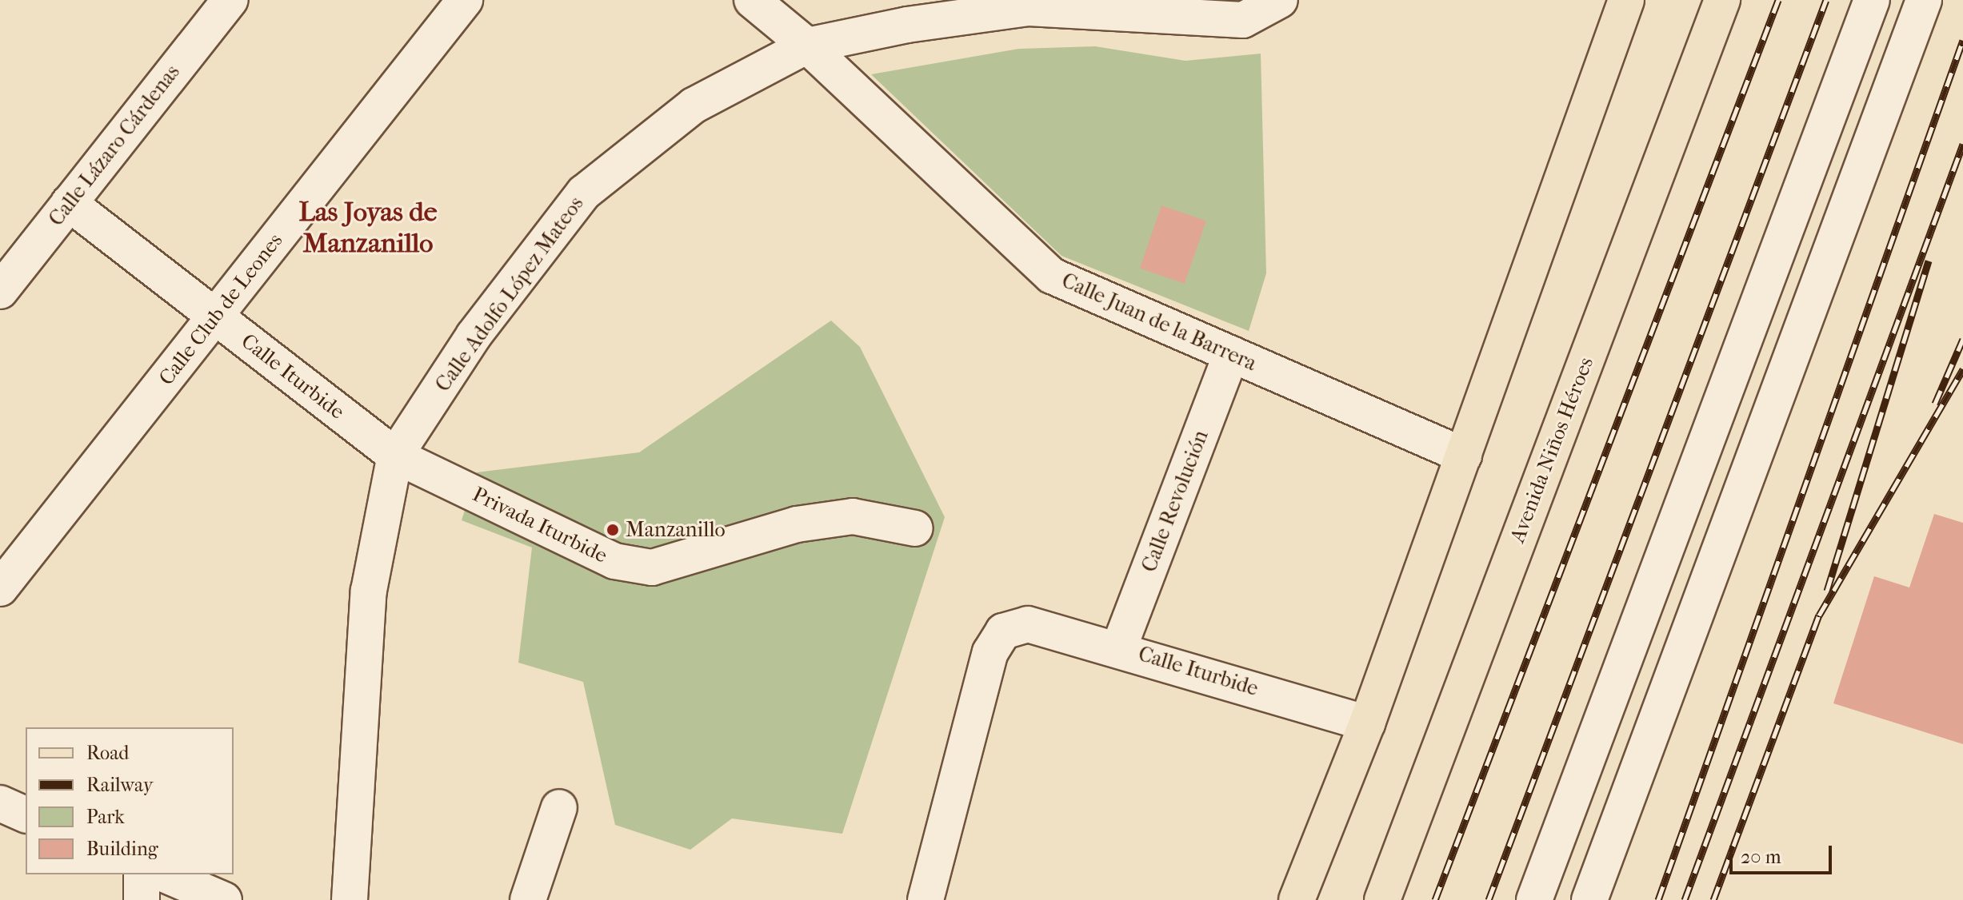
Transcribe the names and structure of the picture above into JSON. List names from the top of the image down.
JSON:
{
  "streets": {
    "main road": ["Avenida Niños Héroes"],
    "street": [
      "Calle Lázaro Cárdenas",
      "Calle Adolfo López Mateos",
      "Calle Club de Leones",
      "Calle Juan de la Barrera",
      "Calle Iturbide",
      "Calle Revolución",
      "Privada Iturbide"
    ]
  },
  "crossings": [
    ["Calle Lázaro Cárdenas", "Calle Iturbide"],
    ["Calle Adolfo López Mateos", "Calle Juan de la Barrera"],
    ["Calle Adolfo López Mateos", "Calle Iturbide"],
    ["Calle Adolfo López Mateos", "Privada Iturbide"],
    ["Calle Club de Leones", "Calle Iturbide"],
    ["Calle Juan de la Barrera", "Calle Revolución"],
    ["Calle Iturbide", "Calle Revolución"],
    ["Calle Iturbide", "Privada Iturbide"]
  ],
  "districts": ["Las Joyas de Manzanillo"],
  "places": ["Manzanillo"],
  "legend": [
    "Road",
    "Railway",
    "Park",
    "Building"
  ],
  "scale_bar": "20 m"
}
